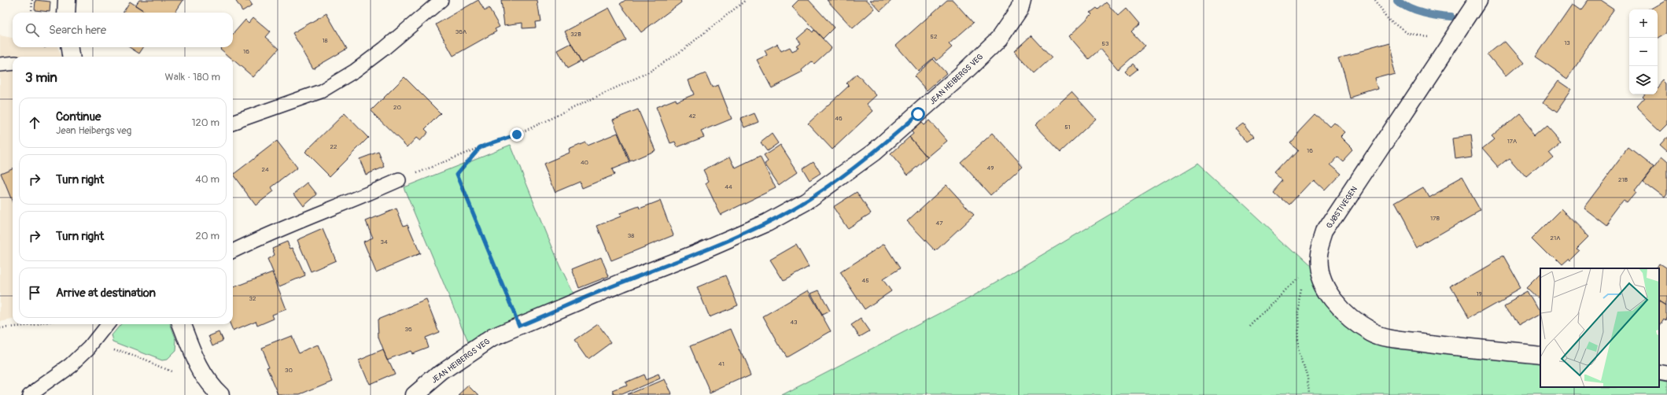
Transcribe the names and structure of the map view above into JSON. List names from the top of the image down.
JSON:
{
  "streets": {
    "street": ["JEAN HEIBERGS VEG", "GJØSTIVEGEN"]
  },
  "house_numbers": [
    "36A",
    "32B",
    "52",
    "18",
    "13",
    "53",
    "16",
    "20",
    "42",
    "46",
    "51",
    "17A",
    "22",
    "16",
    "40",
    "49",
    "24",
    "21B",
    "44",
    "17B",
    "47",
    "38",
    "21A",
    "34",
    "45",
    "19",
    "32",
    "43",
    "36",
    "41",
    "30"
  ],
  "page": {
    "map_buttons": ["+", "−"],
    "search": "Search here",
    "heading": ["3 min", "Walk · 180 m"],
    "list": [
      ["Continue", "Jean Heibergs veg", "120 m"],
      ["Turn right", "40 m"],
      ["Turn right", "20 m"],
      "Arrive at destination"
    ]
  }
}
